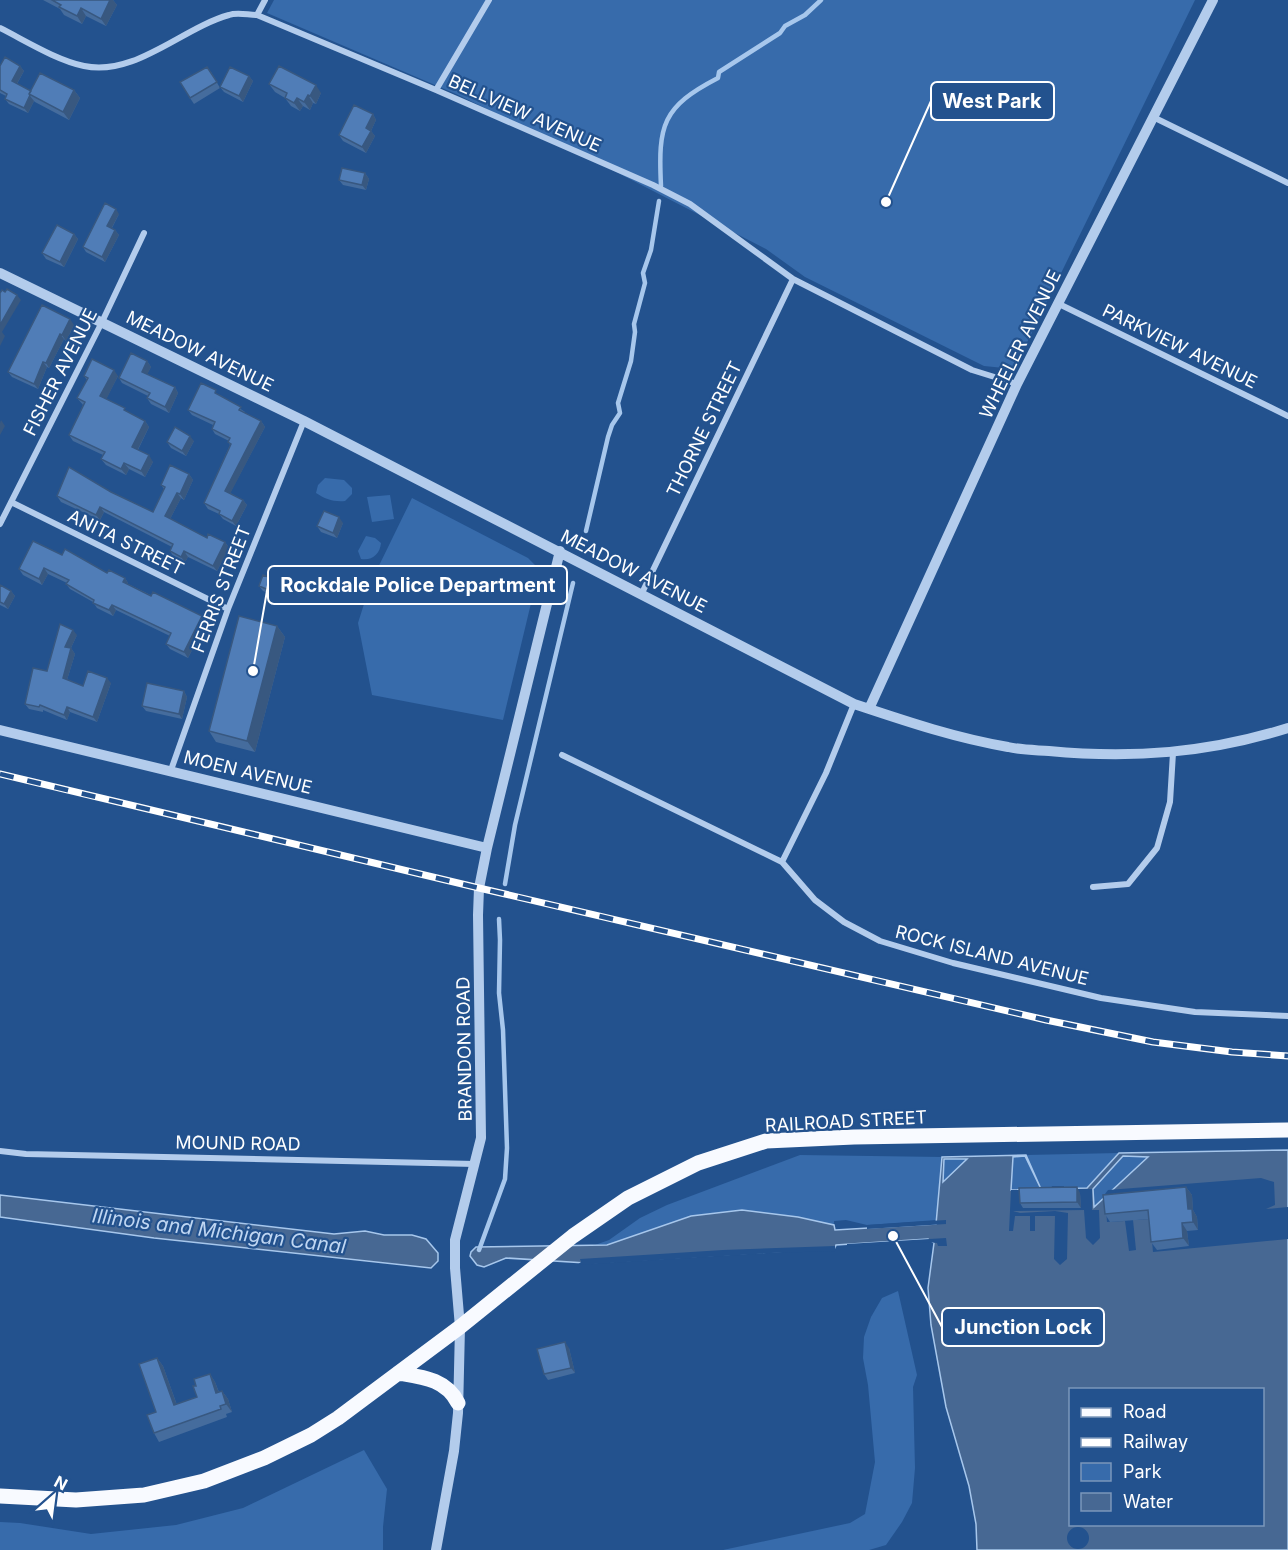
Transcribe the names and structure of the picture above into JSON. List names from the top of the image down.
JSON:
{
  "streets": {
    "main road": ["RAILROAD STREET"],
    "street": [
      "BELLVIEW AVENUE",
      "WHEELER AVENUE",
      "PARKVIEW AVENUE",
      "MEADOW AVENUE",
      "FISHER AVENUE",
      "THORNE STREET",
      "ANITA STREET",
      "FERRIS STREET",
      "MOEN AVENUE",
      "ROCK ISLAND AVENUE",
      "BRANDON ROAD",
      "MOUND ROAD"
    ]
  },
  "crossings": [
    ["BELLVIEW AVENUE", "WHEELER AVENUE"],
    ["BELLVIEW AVENUE", "THORNE STREET"],
    ["WHEELER AVENUE", "PARKVIEW AVENUE"],
    ["WHEELER AVENUE", "MEADOW AVENUE"],
    ["MEADOW AVENUE", "FISHER AVENUE"],
    ["MEADOW AVENUE", "THORNE STREET"],
    ["MEADOW AVENUE", "FERRIS STREET"],
    ["MEADOW AVENUE", "BRANDON ROAD"],
    ["FISHER AVENUE", "ANITA STREET"],
    ["ANITA STREET", "FERRIS STREET"],
    ["FERRIS STREET", "MOEN AVENUE"],
    ["MOEN AVENUE", "BRANDON ROAD"],
    ["BRANDON ROAD", "RAILROAD STREET"],
    ["BRANDON ROAD", "MOUND ROAD"]
  ],
  "water": ["Illinois and Michigan Canal"],
  "places": ["West Park", "Rockdale Police Department", "Junction Lock"],
  "legend": [
    "Road",
    "Railway",
    "Park",
    "Water"
  ],
  "north": "top right"
}
